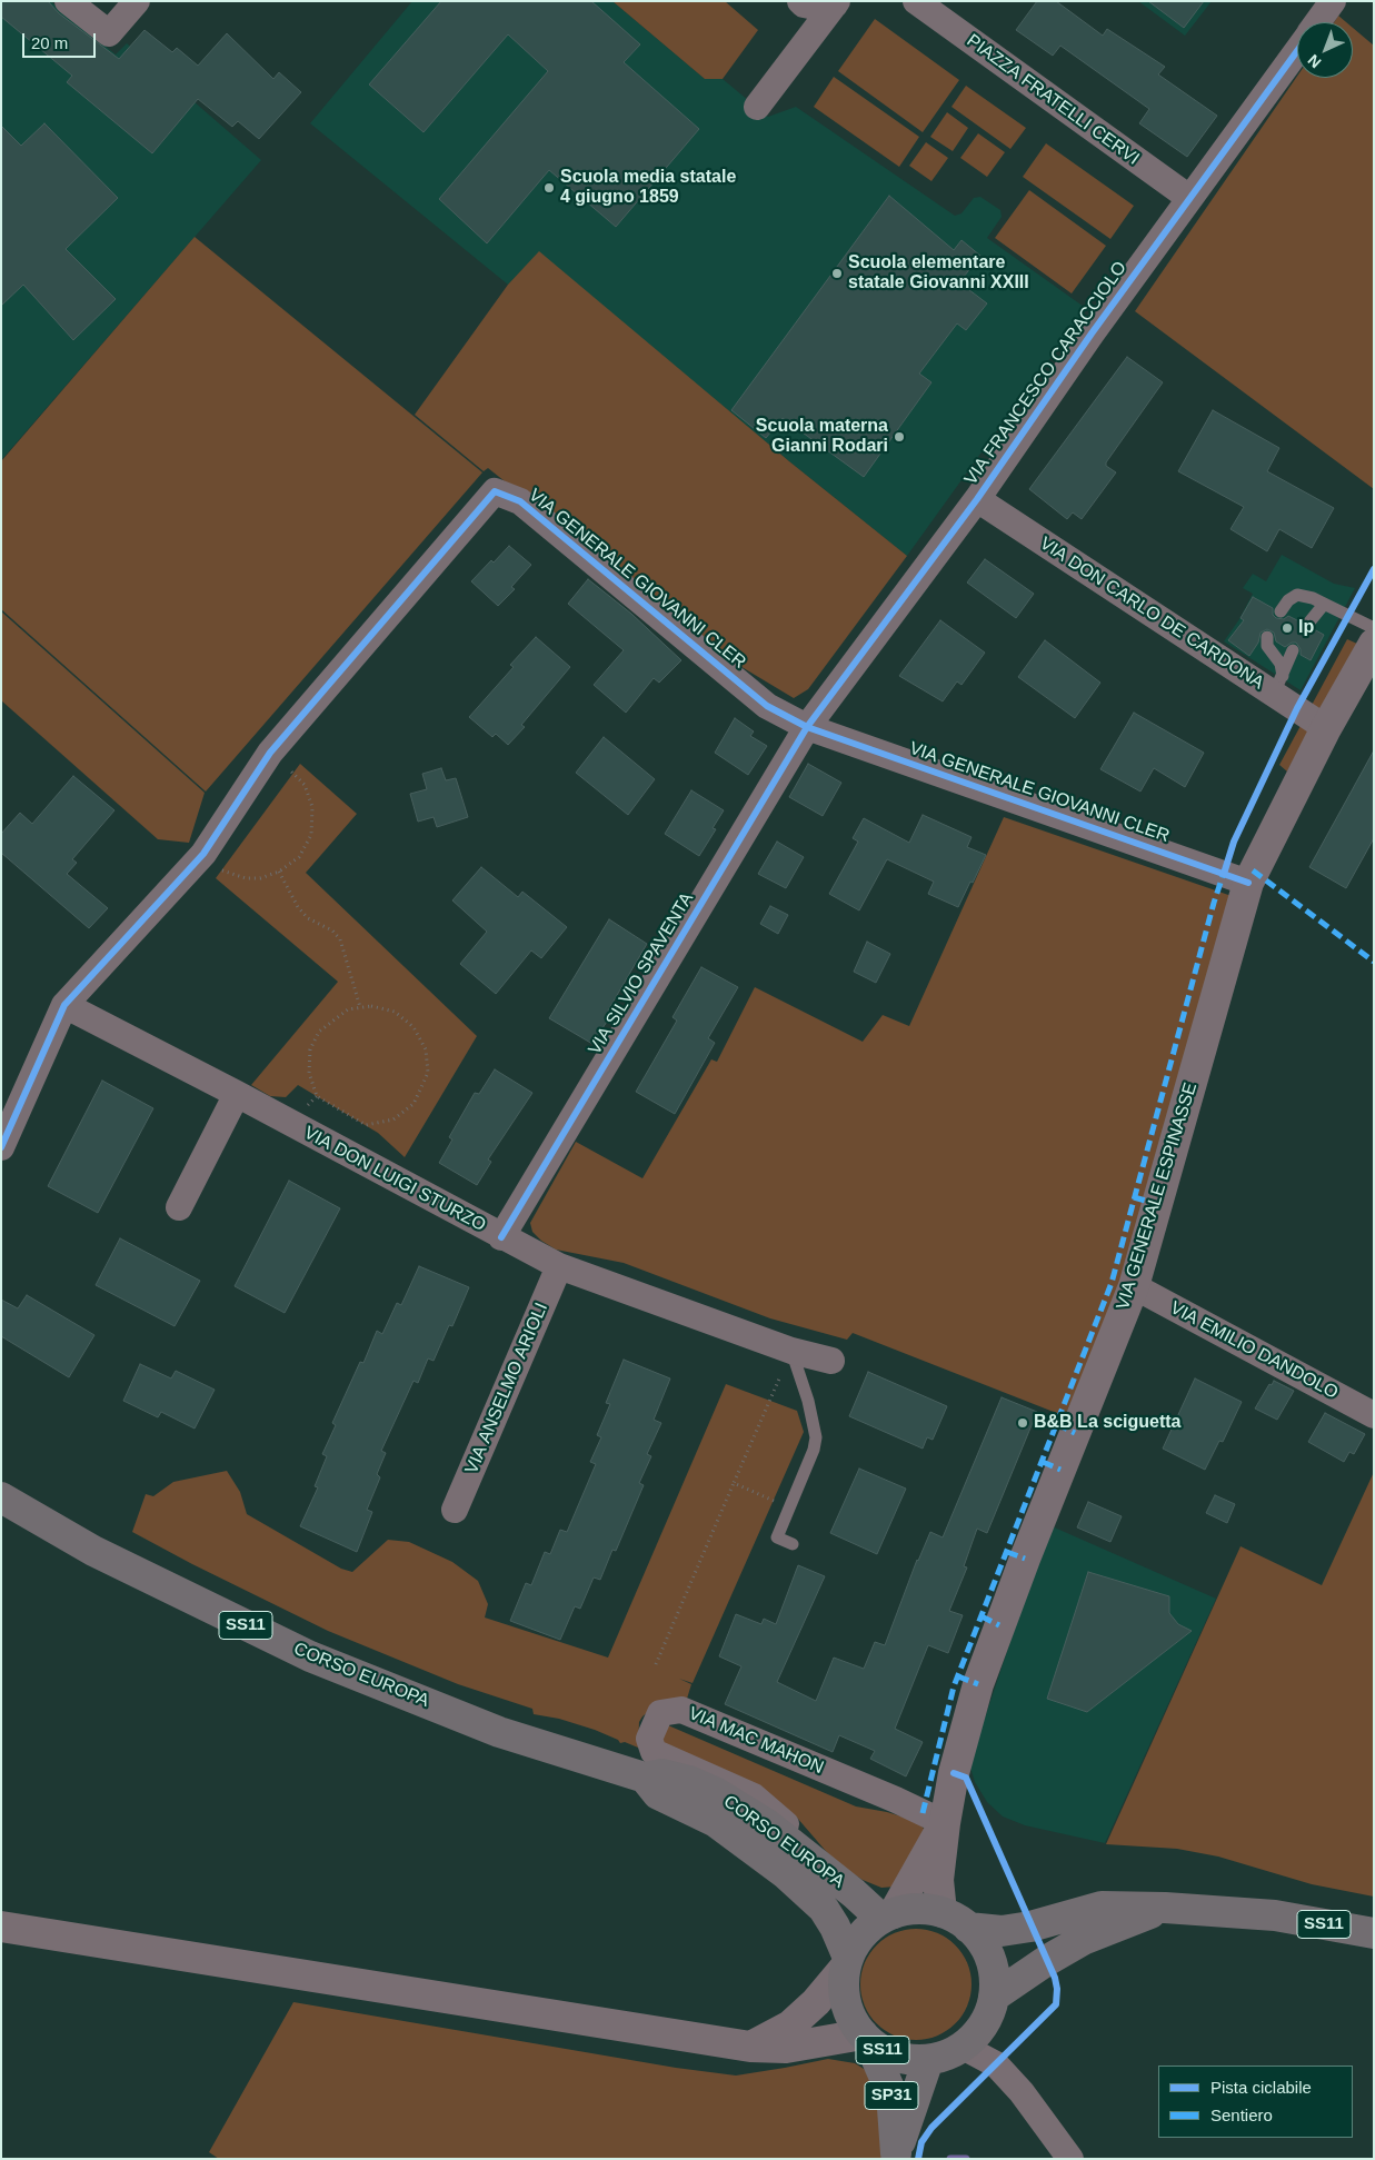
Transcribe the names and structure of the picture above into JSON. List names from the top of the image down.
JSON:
{
  "streets": {
    "main road": ["SS11", "CORSO EUROPA", "SP31"],
    "street": [
      "PIAZZA FRATELLI CERVI",
      "VIA FRANCESCO CARACCIOLO",
      "VIA GENERALE GIOVANNI CLER",
      "VIA DON CARLO DE CARDONA",
      "VIA SILVIO SPAVENTA",
      "VIA DON LUIGI STURZO",
      "VIA GENERALE ESPINASSE",
      "VIA EMILIO DANDOLO",
      "VIA ANSELMO ARIOLI",
      "VIA MAC MAHON"
    ]
  },
  "crossings": [
    ["PIAZZA FRATELLI CERVI", "VIA FRANCESCO CARACCIOLO"],
    ["VIA FRANCESCO CARACCIOLO", "VIA GENERALE GIOVANNI CLER"],
    ["VIA FRANCESCO CARACCIOLO", "VIA DON CARLO DE CARDONA"],
    ["VIA FRANCESCO CARACCIOLO", "VIA SILVIO SPAVENTA"],
    ["VIA GENERALE GIOVANNI CLER", "VIA SILVIO SPAVENTA"],
    ["VIA GENERALE GIOVANNI CLER", "VIA DON LUIGI STURZO"],
    ["VIA GENERALE GIOVANNI CLER", "VIA GENERALE ESPINASSE"],
    ["VIA DON CARLO DE CARDONA", "VIA GENERALE ESPINASSE"],
    ["VIA SILVIO SPAVENTA", "VIA DON LUIGI STURZO"],
    ["VIA DON LUIGI STURZO", "VIA ANSELMO ARIOLI"],
    ["VIA GENERALE ESPINASSE", "VIA EMILIO DANDOLO"],
    ["VIA GENERALE ESPINASSE", "SS11"],
    ["VIA GENERALE ESPINASSE", "CORSO EUROPA"],
    ["VIA GENERALE ESPINASSE", "VIA MAC MAHON"],
    ["VIA GENERALE ESPINASSE", "SP31"],
    ["SS11", "CORSO EUROPA"],
    ["SS11", "SP31"],
    ["CORSO EUROPA", "VIA MAC MAHON"],
    ["CORSO EUROPA", "SP31"]
  ],
  "places": [
    "Scuola media statale 4 giugno 1859",
    "Scuola elementare statale Giovanni XXIII",
    "Scuola materna Gianni Rodari",
    "Ip",
    "B&B La sciguetta"
  ],
  "legend": ["Pista ciclabile", "Sentiero"],
  "scale_bar": "20 m",
  "north": "bottom left"
}
